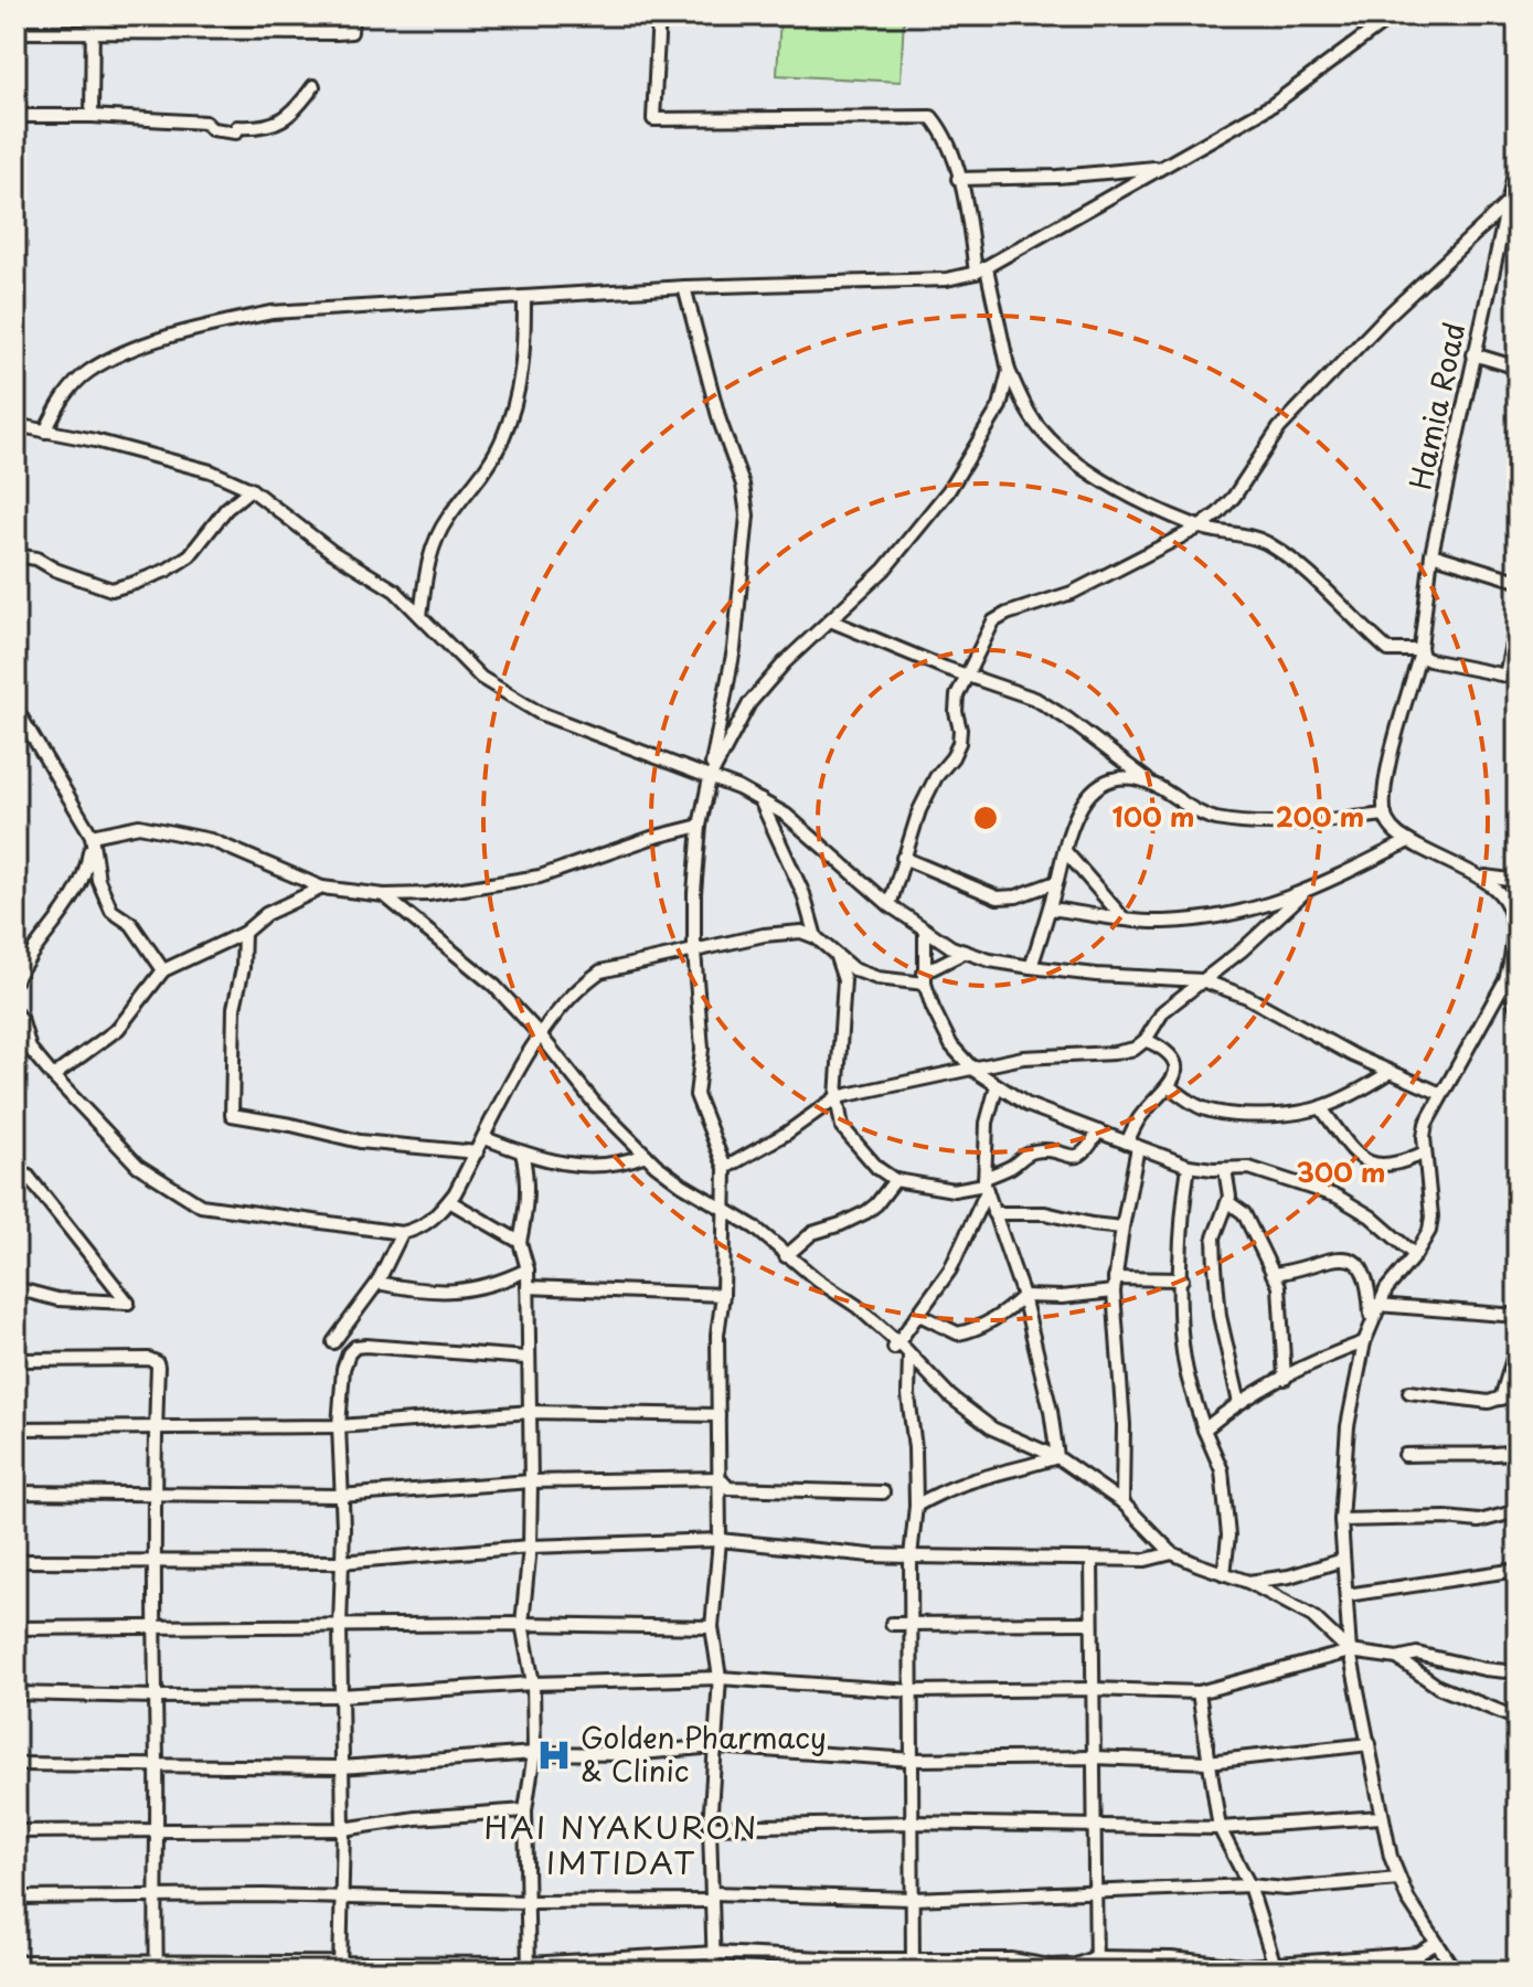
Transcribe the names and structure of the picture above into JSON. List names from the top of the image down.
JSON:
{
  "streets": {
    "street": ["Hamia Road"]
  },
  "districts": ["HAI NYAKURON IMTIDAT"],
  "places": {
    "hospital": ["Golden Pharmacy & Clinic"]
  },
  "rings": ["100 m", "200 m", "300 m"]
}
